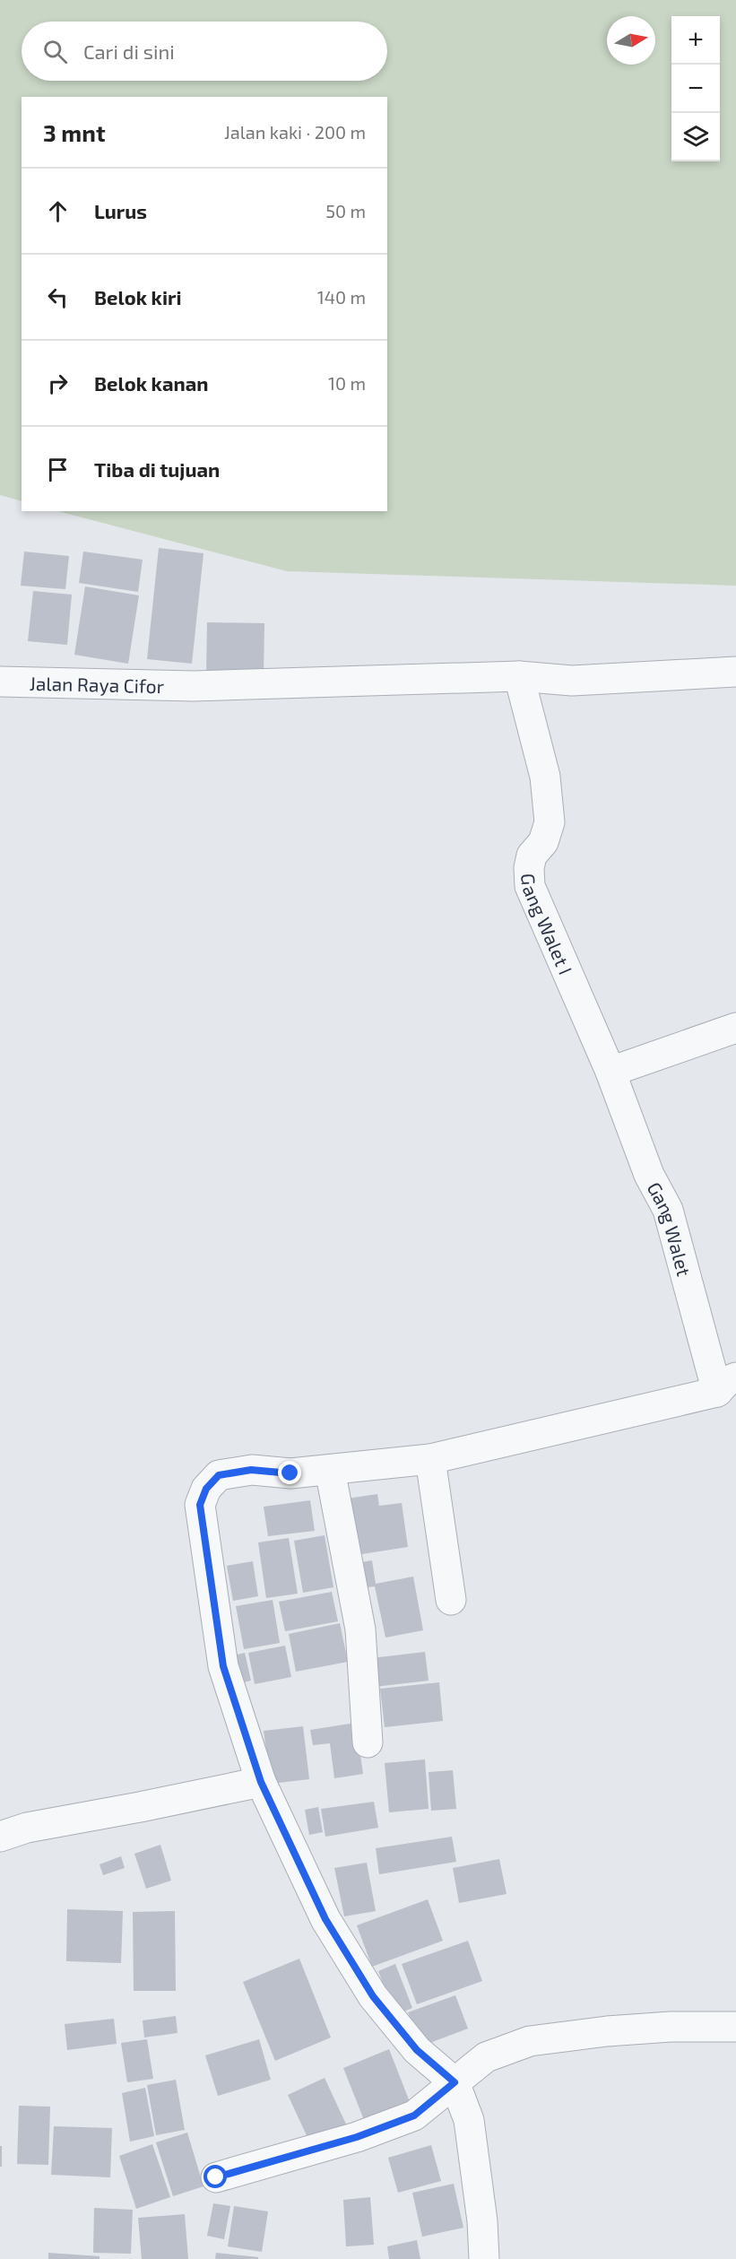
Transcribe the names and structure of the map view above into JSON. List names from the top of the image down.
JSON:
{
  "streets": {
    "street": ["Jalan Raya Cifor", "Gang Walet I", "Gang Walet"]
  },
  "crossings": [
    ["Jalan Raya Cifor", "Gang Walet I"],
    ["Gang Walet I", "Gang Walet"]
  ],
  "north": "right",
  "page": {
    "map_buttons": ["+", "−"],
    "search": "Cari di sini",
    "heading": ["3 mnt", "Jalan kaki · 200 m"],
    "list": [
      ["Lurus", "50 m"],
      ["Belok kiri", "140 m"],
      ["Belok kanan", "10 m"],
      "Tiba di tujuan"
    ]
  }
}
